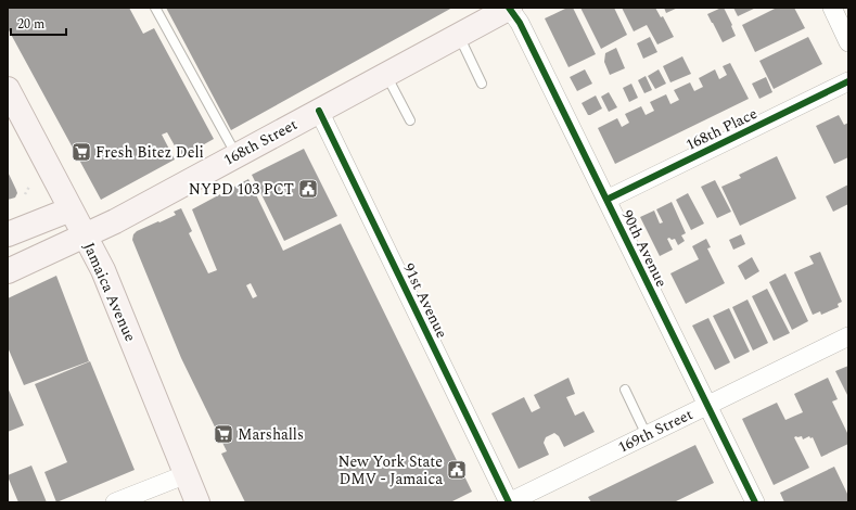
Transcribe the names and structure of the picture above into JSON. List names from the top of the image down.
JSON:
{
  "streets": {
    "main road": ["168th Street", "Jamaica Avenue"],
    "street": [
      "168th Place",
      "90th Avenue",
      "91st Avenue",
      "169th Street"
    ]
  },
  "crossings": [
    ["168th Place", "90th Avenue"],
    ["168th Street", "90th Avenue"],
    ["168th Street", "Jamaica Avenue"],
    ["168th Street", "91st Avenue"],
    ["90th Avenue", "169th Street"],
    ["91st Avenue", "169th Street"]
  ],
  "places": {
    "supermarket": ["Fresh Bitez Deli", "Marshalls"],
    "public building": ["NYPD 103 PCT", "New York State DMV - Jamaica"]
  },
  "scale_bar": "20 m"
}
